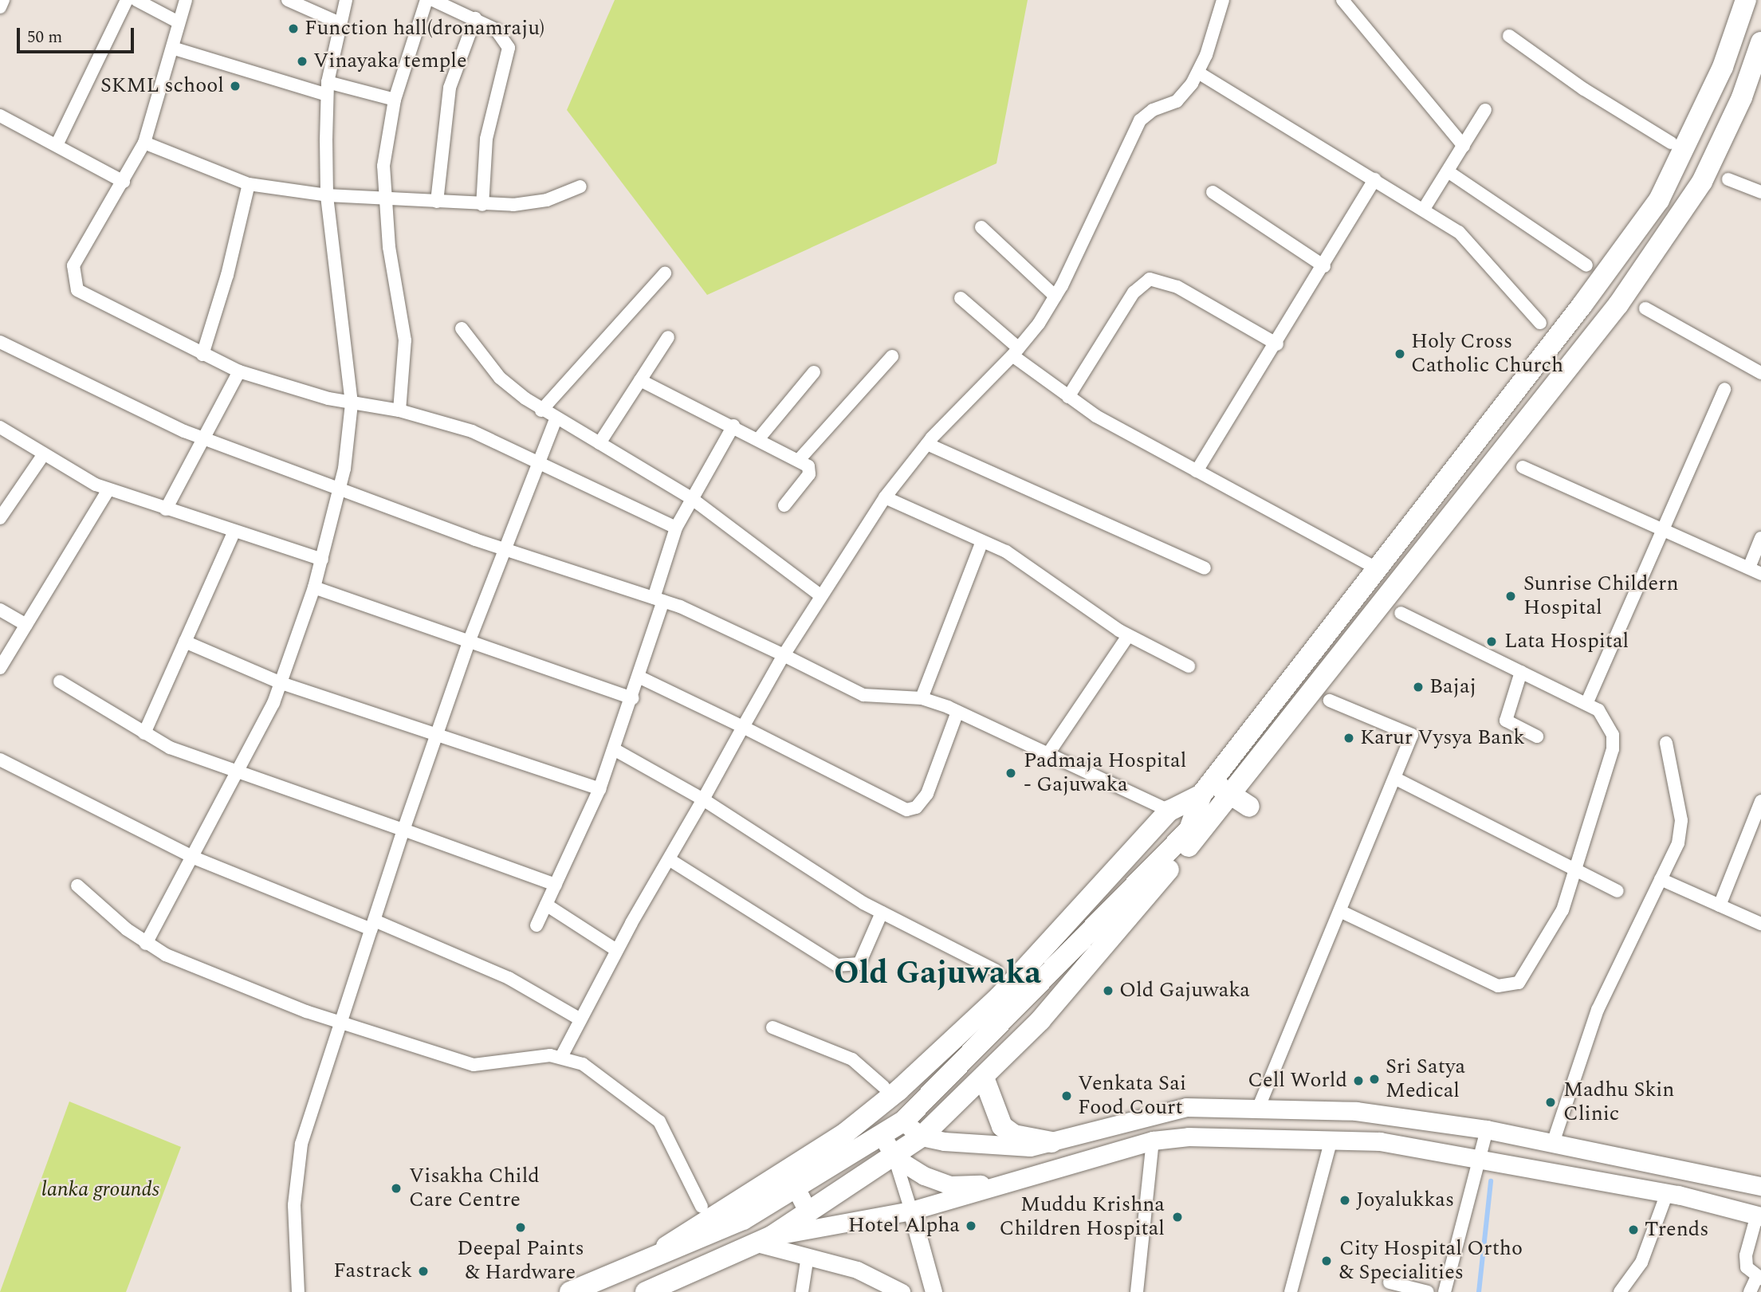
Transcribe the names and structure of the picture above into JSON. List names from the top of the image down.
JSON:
{
  "districts": ["Old Gajuwaka"],
  "parks": ["lanka grounds"],
  "places": [
    "Function hall(dronamraju)",
    "Vinayaka temple",
    "SKML school",
    "Holy Cross Catholic Church",
    "Sunrise Childern Hospital",
    "Lata Hospital",
    "Bajaj",
    "Karur Vysya Bank",
    "Padmaja Hospital - Gajuwaka",
    "Old Gajuwaka",
    "Sri Satya Medical",
    "Cell World",
    "Venkata Sai Food Court",
    "Madhu Skin Clinic",
    "Visakha Child Care Centre",
    "Joyalukkas",
    "Muddu Krishna Children Hospital",
    "Hotel Alpha",
    "Deepal Paints & Hardware",
    "Trends",
    "City Hospital Ortho & Specialities",
    "Fastrack"
  ],
  "scale_bar": "50 m"
}
